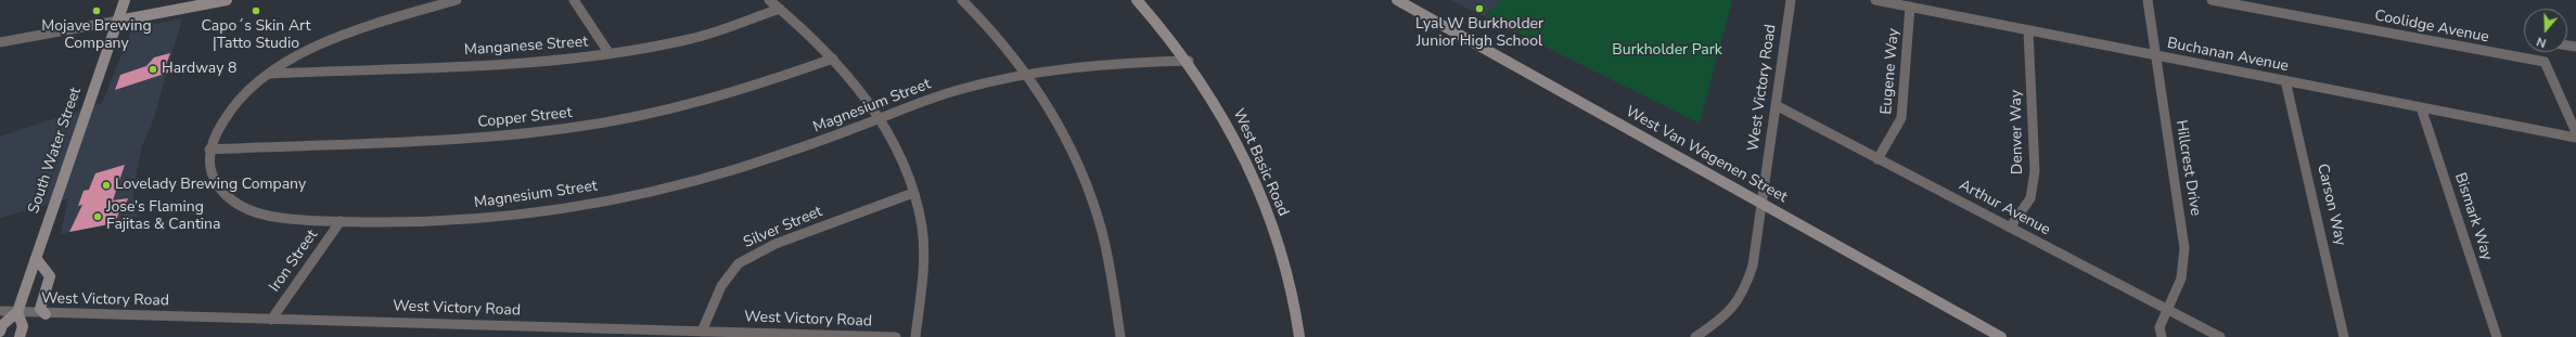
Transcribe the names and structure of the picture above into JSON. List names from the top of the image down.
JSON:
{
  "streets": {
    "main road": ["South Water Street", "West Van Wagenen Street", "West Basic Road"],
    "street": [
      "Coolidge Avenue",
      "Manganese Street",
      "Buchanan Avenue",
      "Eugene Way",
      "West Victory Road",
      "Magnesium Street",
      "Copper Street",
      "Denver Way",
      "Hillcrest Drive",
      "Carson Way",
      "Arthur Avenue",
      "Bismark Way",
      "Silver Street",
      "Iron Street"
    ]
  },
  "crossings": [
    ["Manganese Street", "Magnesium Street"],
    ["Buchanan Avenue", "Eugene Way"],
    ["Buchanan Avenue", "Denver Way"],
    ["Buchanan Avenue", "Hillcrest Drive"],
    ["Buchanan Avenue", "Carson Way"],
    ["Buchanan Avenue", "Bismark Way"],
    ["Eugene Way", "Arthur Avenue"],
    ["West Victory Road", "South Water Street"],
    ["West Victory Road", "West Van Wagenen Street"],
    ["West Victory Road", "Arthur Avenue"],
    ["West Victory Road", "Silver Street"],
    ["West Victory Road", "Iron Street"],
    ["Magnesium Street", "Copper Street"],
    ["Magnesium Street", "West Basic Road"],
    ["Magnesium Street", "Iron Street"],
    ["Denver Way", "Arthur Avenue"],
    ["Hillcrest Drive", "Arthur Avenue"]
  ],
  "parks": ["Burkholder Park"],
  "places": [
    "Lyal W Burkholder Junior High School",
    "Mojave Brewing Company",
    "Capo´s Skin Art |Tatto Studio",
    "Hardway 8",
    "Lovelady Brewing Company",
    "Jose’s Flaming Fajitas & Cantina"
  ],
  "north": "bottom"
}
